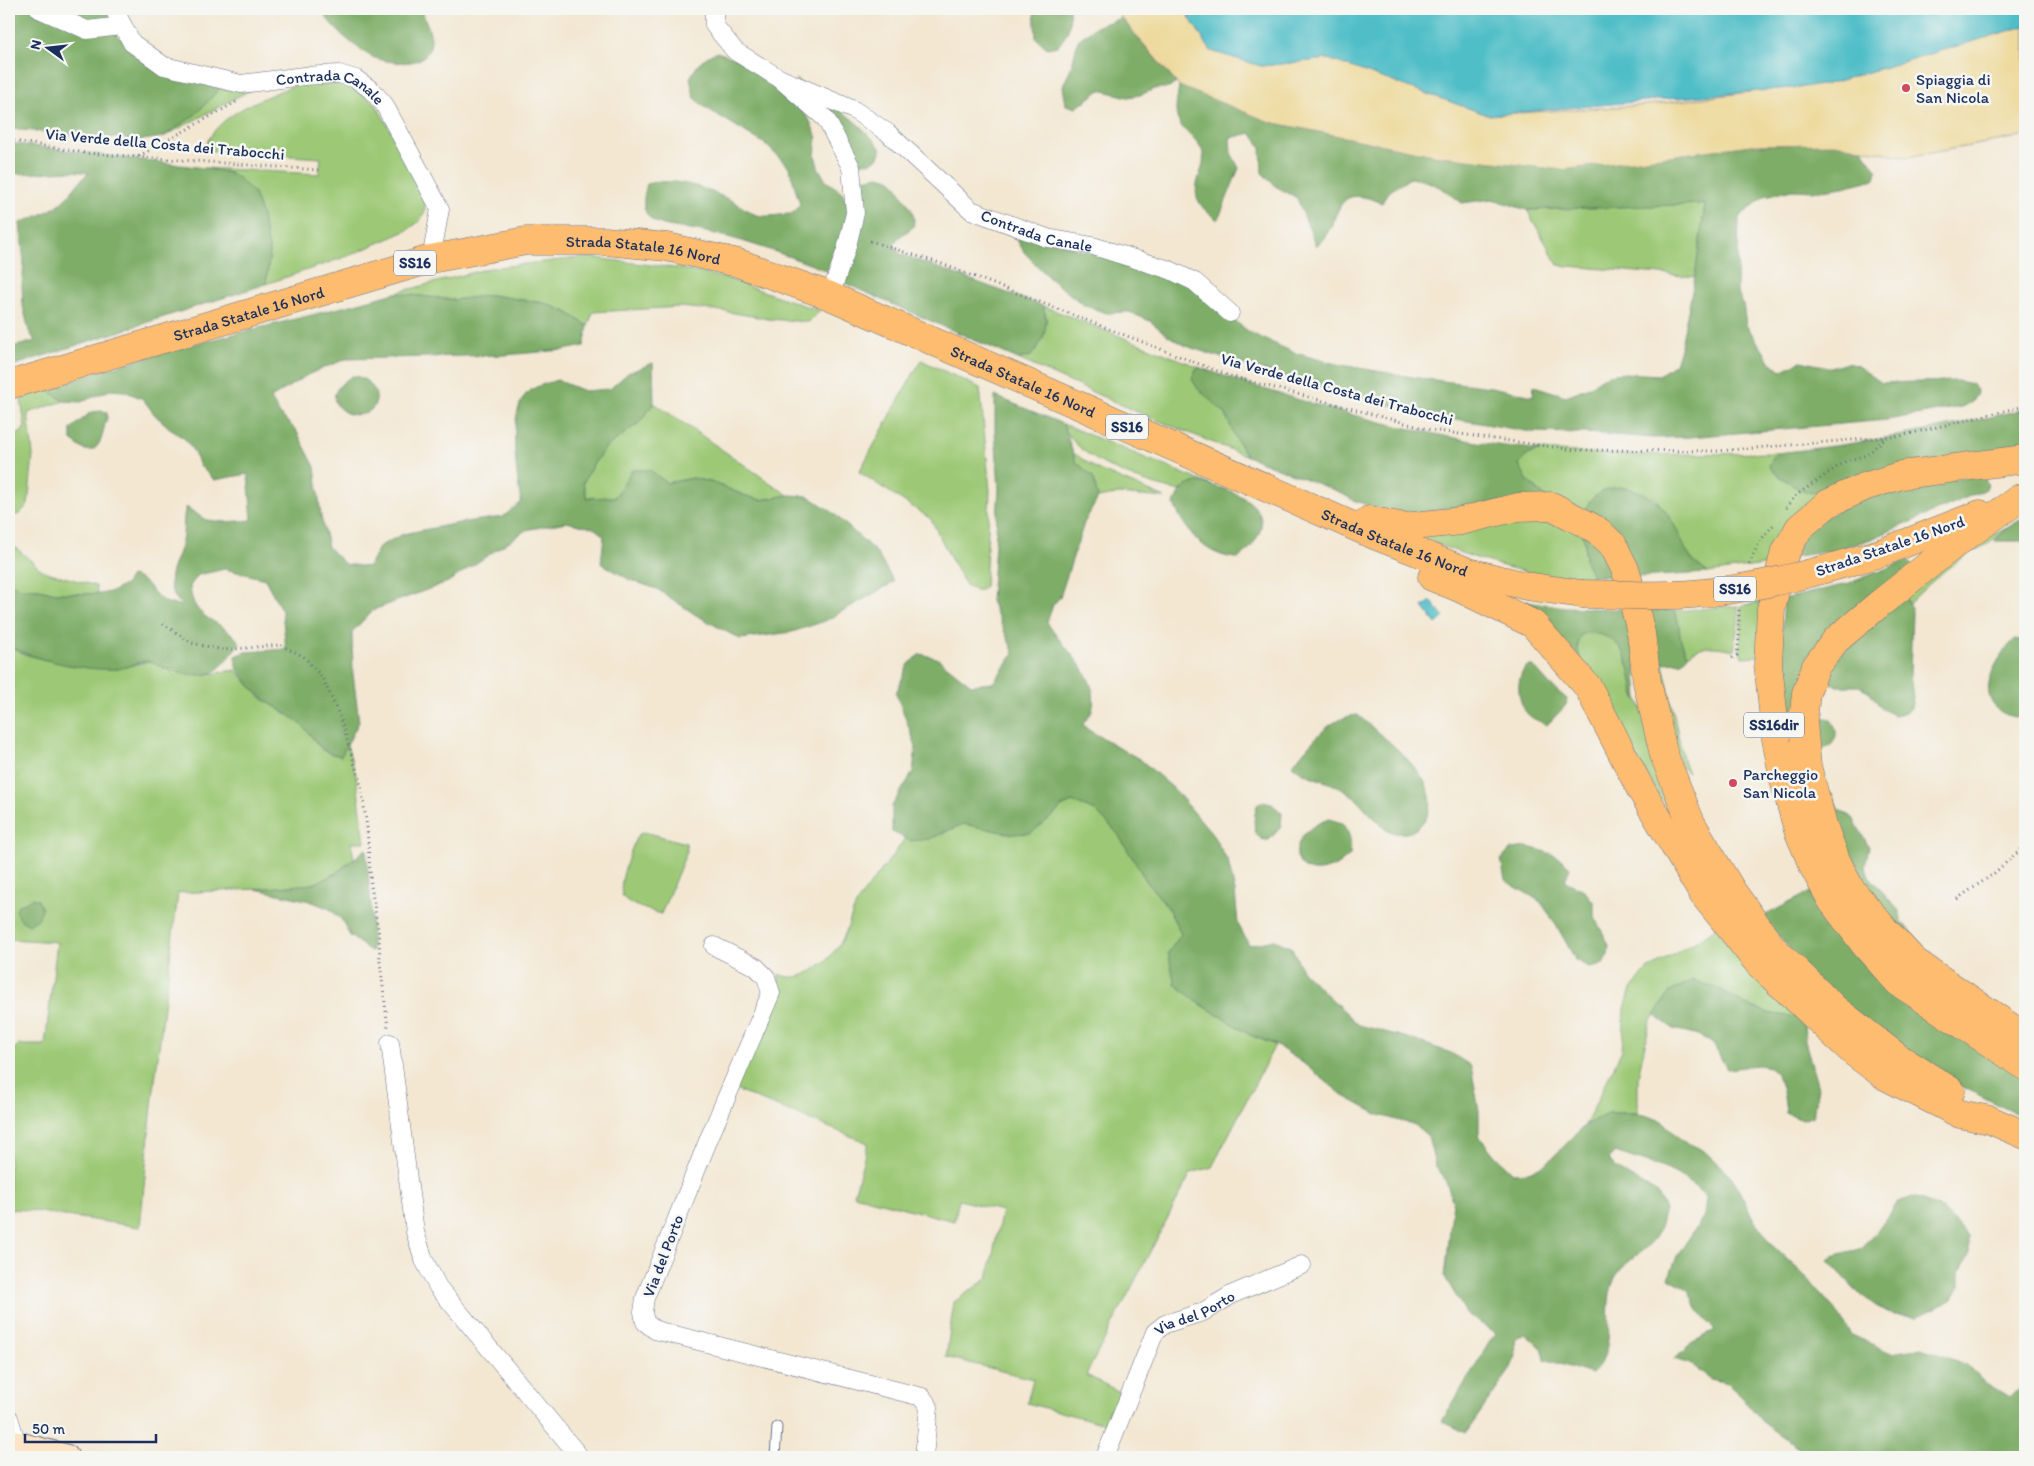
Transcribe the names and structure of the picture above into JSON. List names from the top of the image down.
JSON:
{
  "streets": {
    "main road": ["Strada Statale 16 Nord", "SS16", "SS16dir"],
    "street": ["Contrada Canale", "Via del Porto"],
    "path": ["Via Verde della Costa dei Trabocchi"]
  },
  "crossings": [
    ["Contrada Canale", "Strada Statale 16 Nord"],
    ["Strada Statale 16 Nord", "SS16dir"]
  ],
  "places": ["Spiaggia di San Nicola", "Parcheggio San Nicola"],
  "scale_bar": "50 m",
  "north": "left"
}
